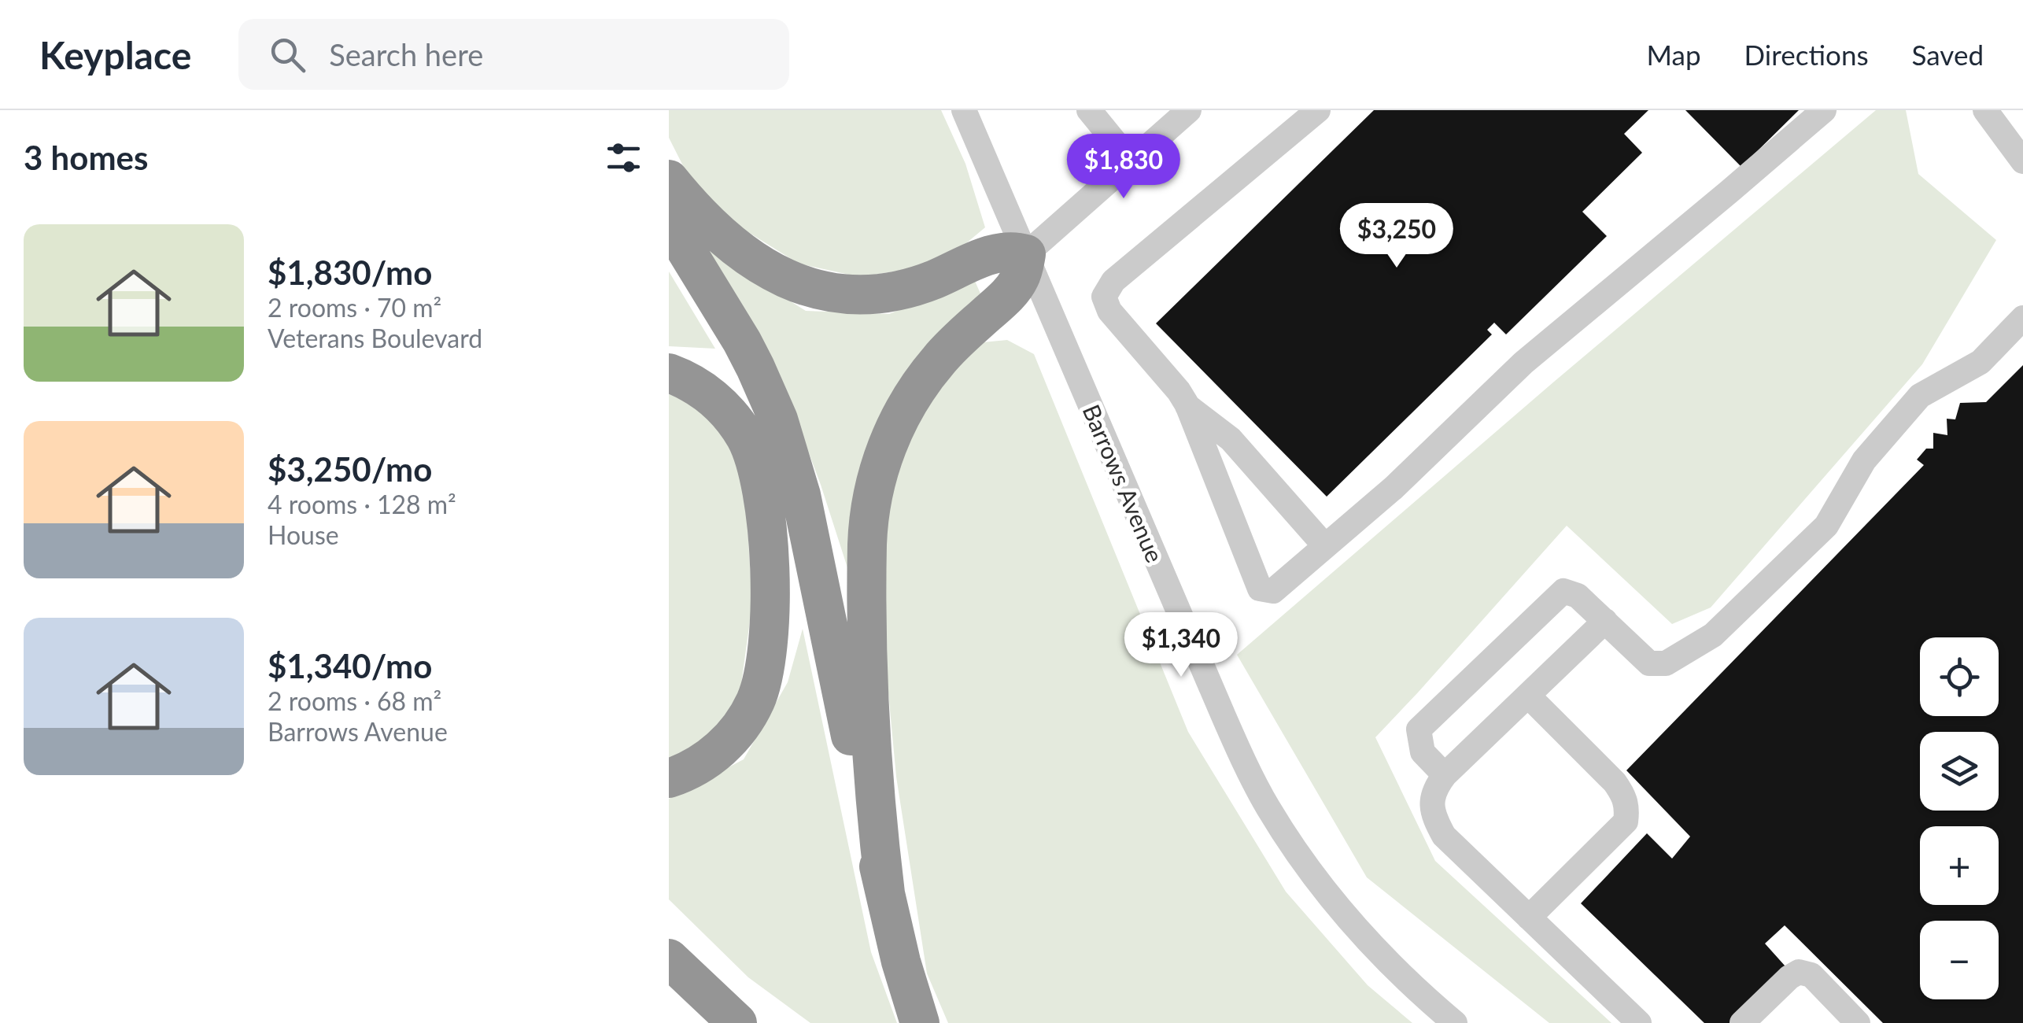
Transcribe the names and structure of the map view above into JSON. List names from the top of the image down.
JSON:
{
  "streets": {
    "street": ["Barrows Avenue"]
  },
  "page": {
    "header": "Keyplace",
    "search": "Search here",
    "nav": ["Map", "Directions", "Saved"],
    "heading": "3 homes",
    "price": ["$1,830", "$3,250", "$1,340"],
    "list": [
      {
        "name": "$1,830/mo",
        "note": "2 rooms · 70 m² · Veterans Boulevard"
      },
      {
        "name": "$3,250/mo",
        "note": "4 rooms · 128 m² · House"
      },
      {
        "name": "$1,340/mo",
        "note": "2 rooms · 68 m² · Barrows Avenue"
      }
    ],
    "map_buttons": ["+", "−"]
  }
}
